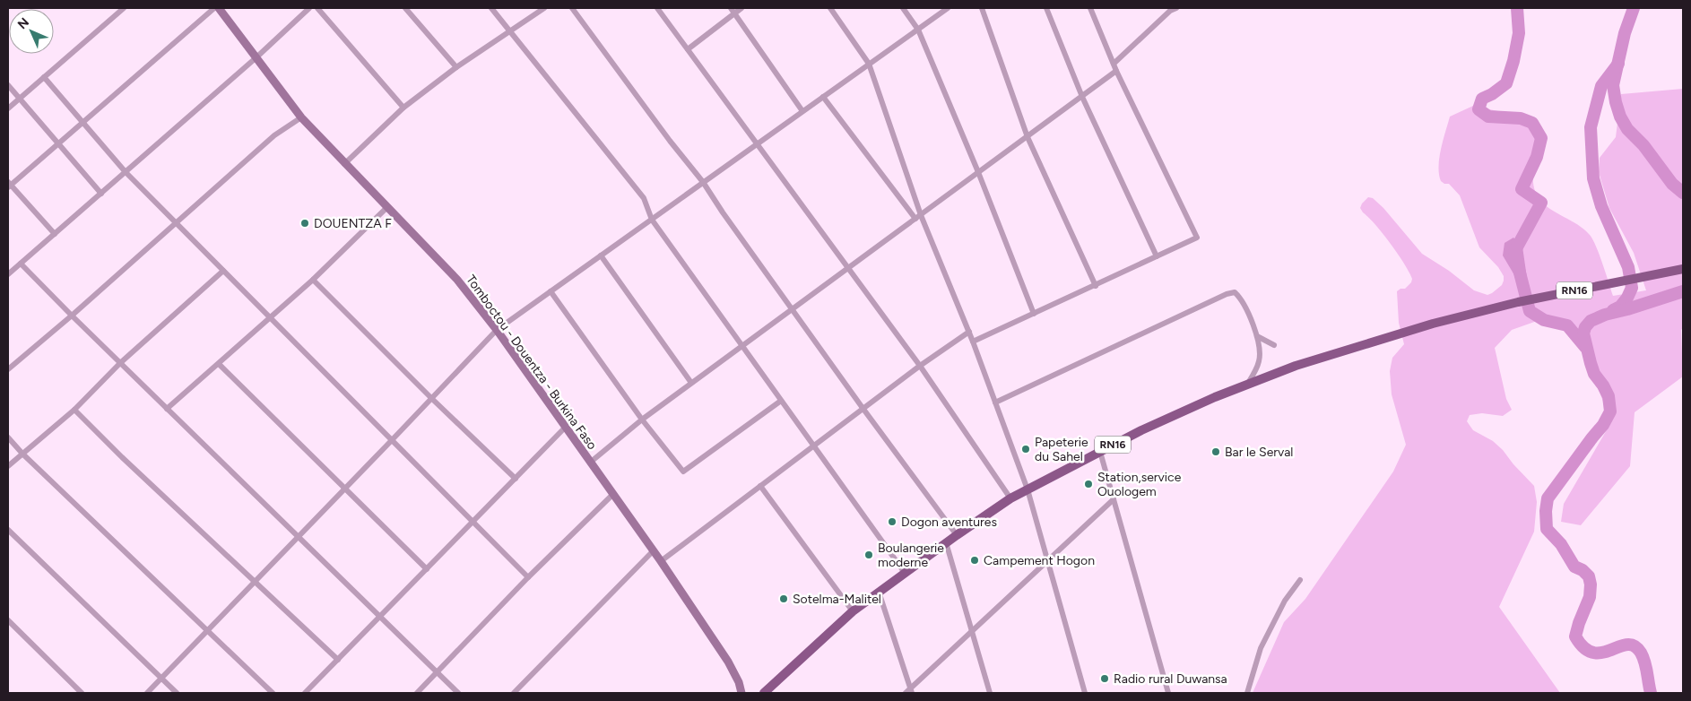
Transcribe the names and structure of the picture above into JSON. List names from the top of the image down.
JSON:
{
  "streets": {
    "main road": ["RN16", "Tomboctou - Douentza - Burkina Faso"]
  },
  "places": [
    "DOUENTZA F",
    "Papeterie du Sahel",
    "Bar le Serval",
    "Station,service Ouologem",
    "Dogon aventures",
    "Boulangerie moderne",
    "Campement Hogon",
    "Sotelma-Malitel",
    "Radio rural Duwansa"
  ],
  "north": "top left"
}
